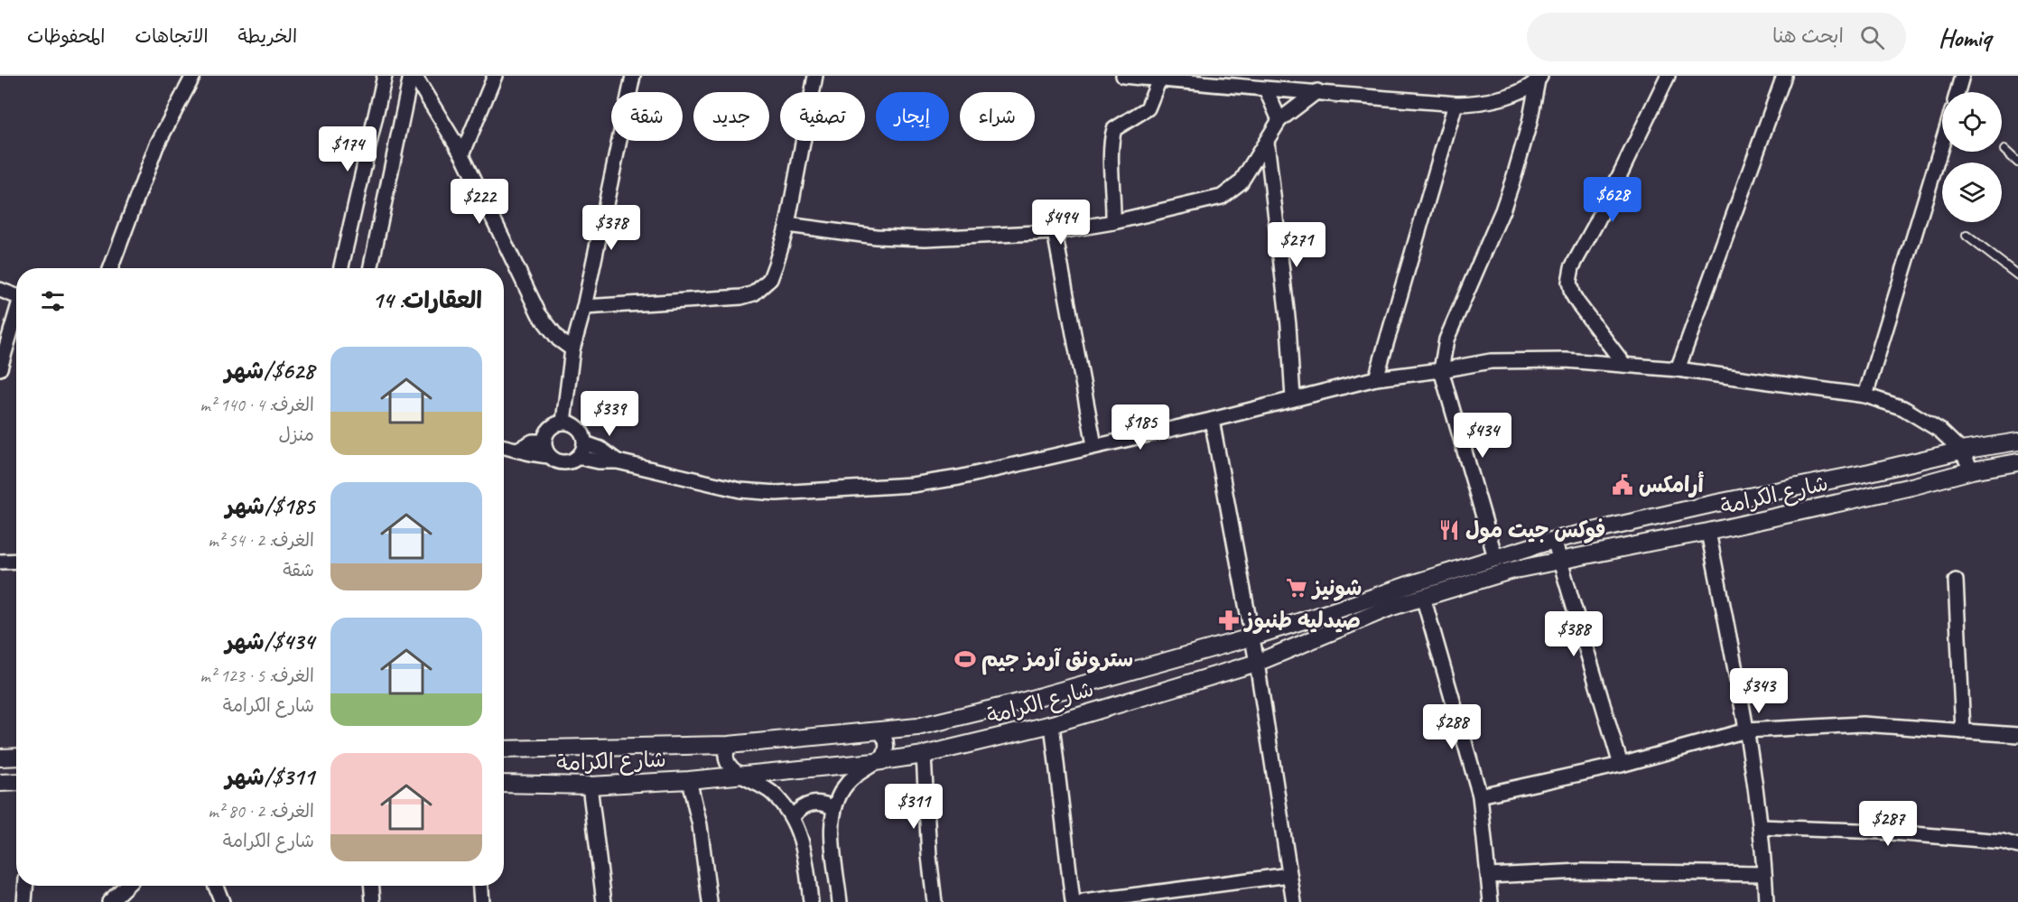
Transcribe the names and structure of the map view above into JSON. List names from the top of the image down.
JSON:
{
  "streets": {
    "street": ["شارع الكرامة"]
  },
  "places": {
    "public building": ["أرامكس"],
    "restaurant": ["فوكس جيت مول"],
    "supermarket": ["شونيز"],
    "pharmacy": ["صيدليه طنبوز"],
    "sports": ["سترونق آرمز جيم"]
  },
  "page": {
    "header": "Homiq",
    "search": "ابحث هنا",
    "nav": ["الخريطة", "الاتجاهات", "المحفوظات"],
    "chip": [
      "شراء",
      "إيجار",
      "تصفية",
      "جديد",
      "شقة"
    ],
    "price": [
      "$174",
      "$628",
      "$222",
      "$494",
      "$378",
      "$271",
      "$339",
      "$185",
      "$434",
      "$388",
      "$343",
      "$288",
      "$311",
      "$287"
    ],
    "heading": "العقارات: 14",
    "list": [
      {
        "name": "$628/شهر",
        "note": "الغرف: 4 · 140 m² · منزل"
      },
      {
        "name": "$185/شهر",
        "note": "الغرف: 2 · 54 m² · شقة"
      },
      {
        "name": "$434/شهر",
        "note": "الغرف: 5 · 123 m² · شارع الكرامة"
      },
      {
        "name": "$311/شهر",
        "note": "الغرف: 2 · 80 m² · شارع الكرامة"
      }
    ]
  }
}
